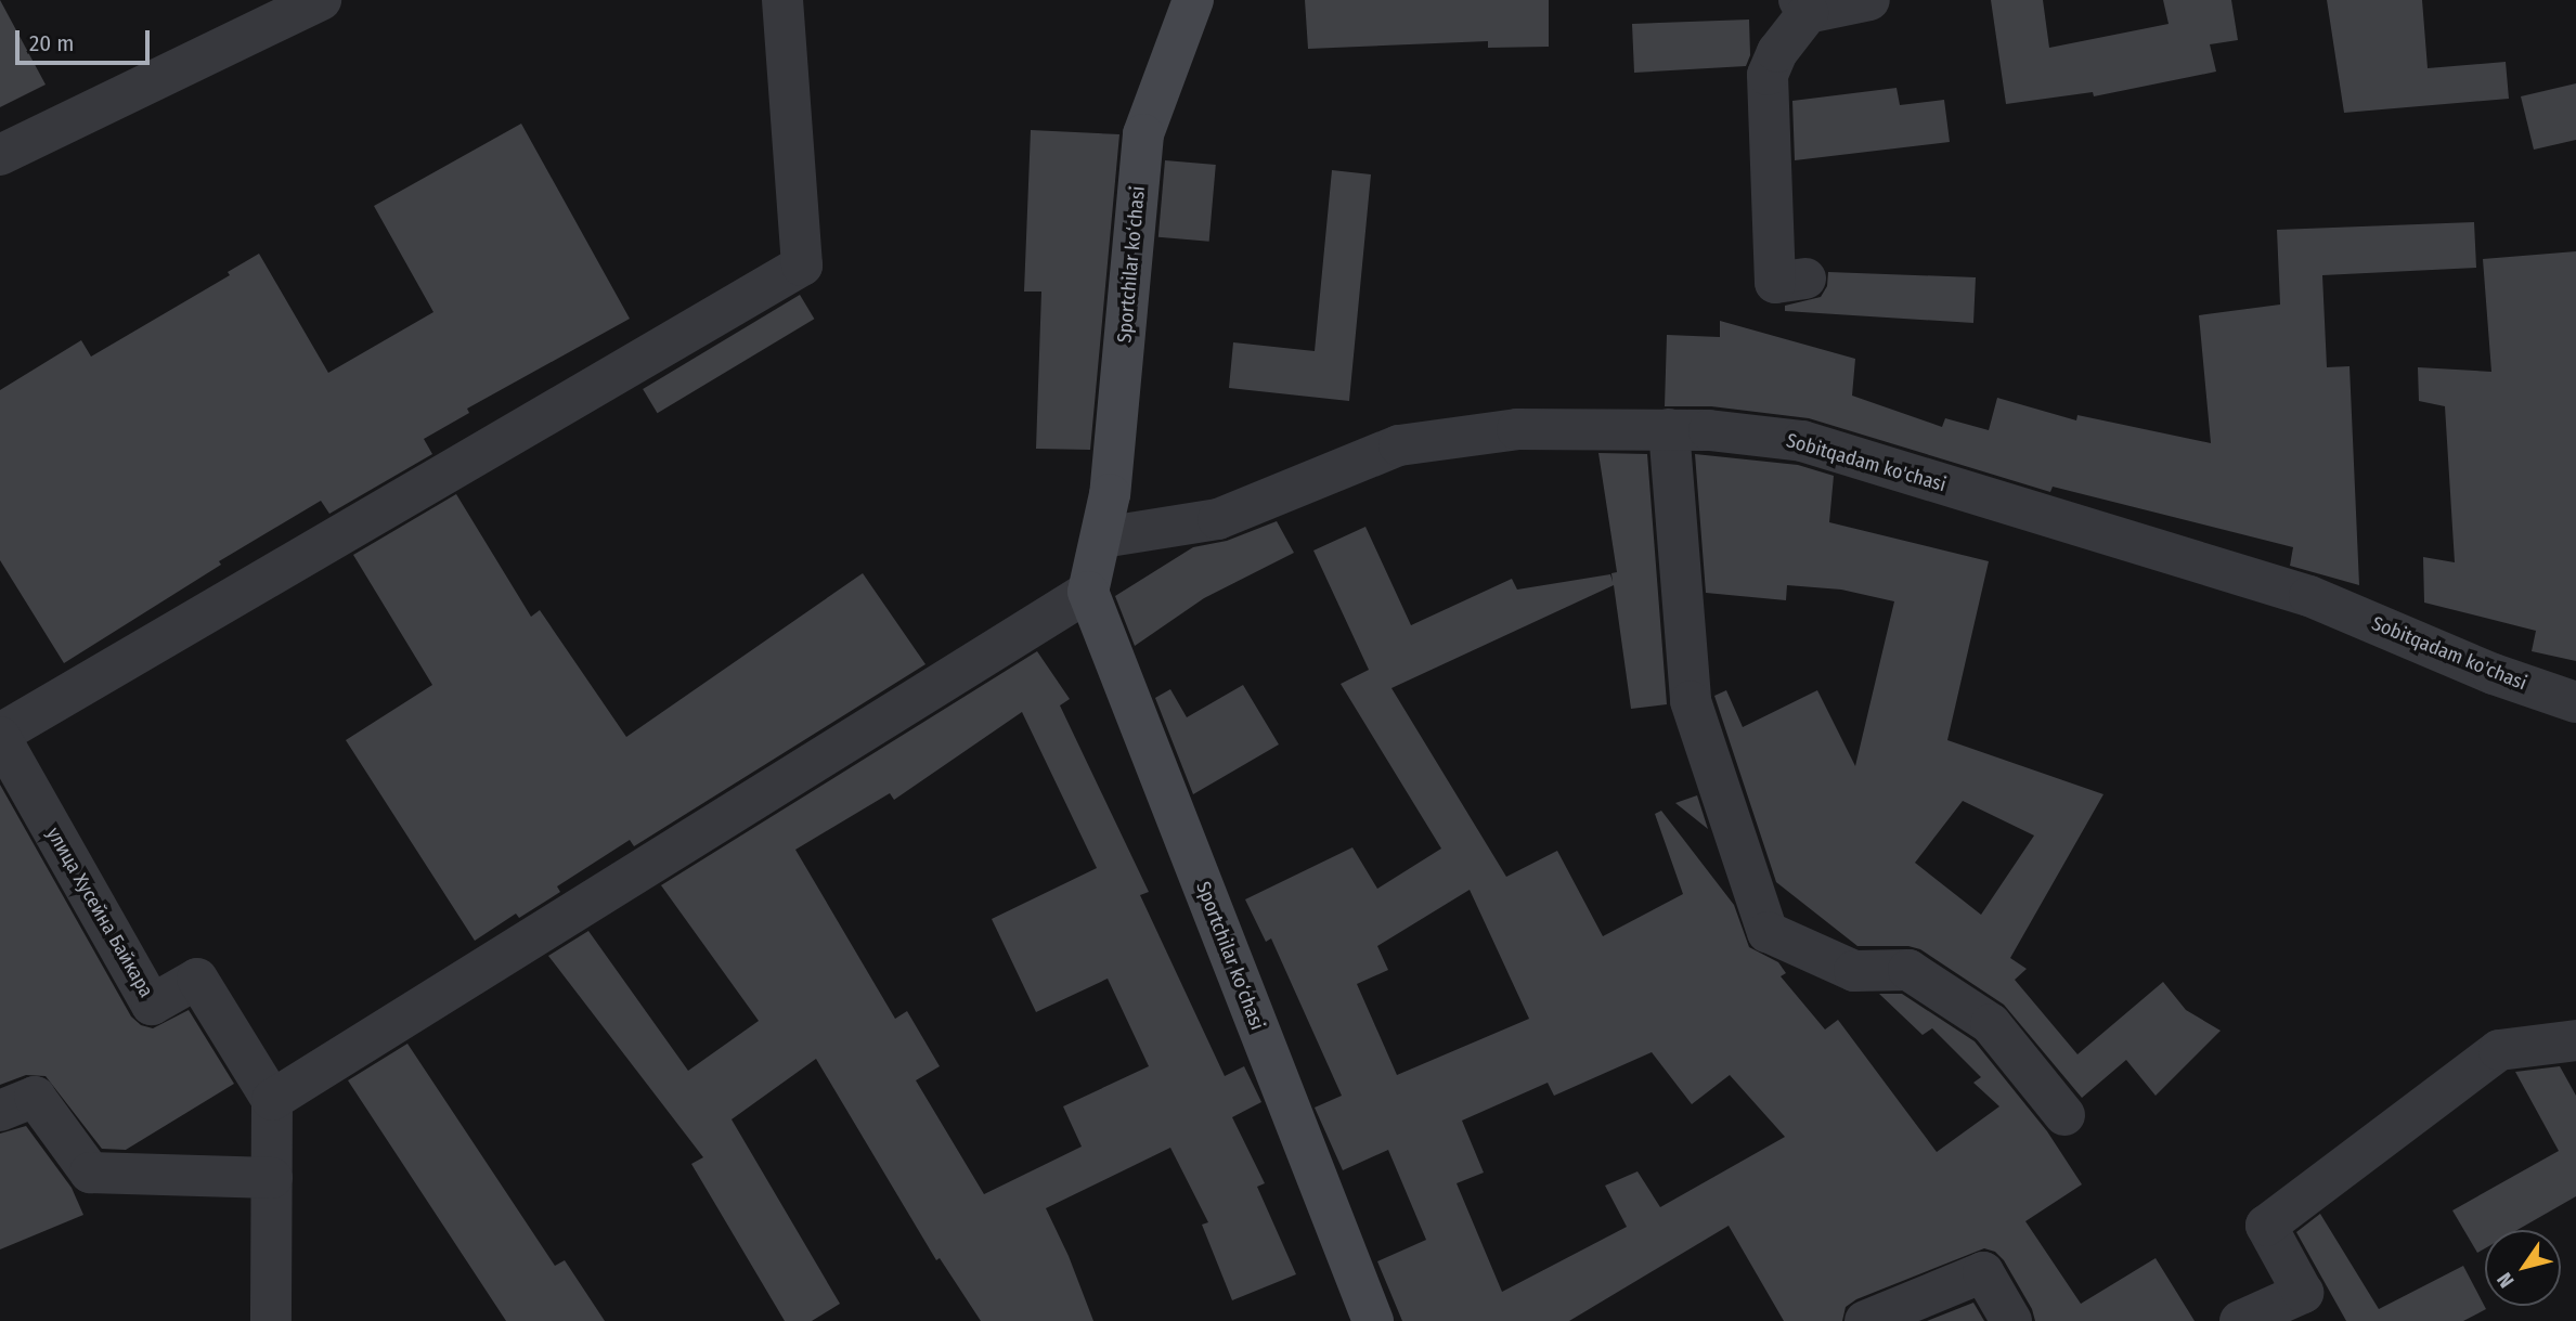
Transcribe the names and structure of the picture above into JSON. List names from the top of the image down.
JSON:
{
  "streets": {
    "street": ["Sportchilar ko‘chasi", "Sobitqadam ko'chasi", "улица Хусейна Байкара"]
  },
  "crossings": [
    ["Sportchilar ko‘chasi", "Sobitqadam ko'chasi"]
  ],
  "scale_bar": "20 m",
  "north": "bottom left"
}
